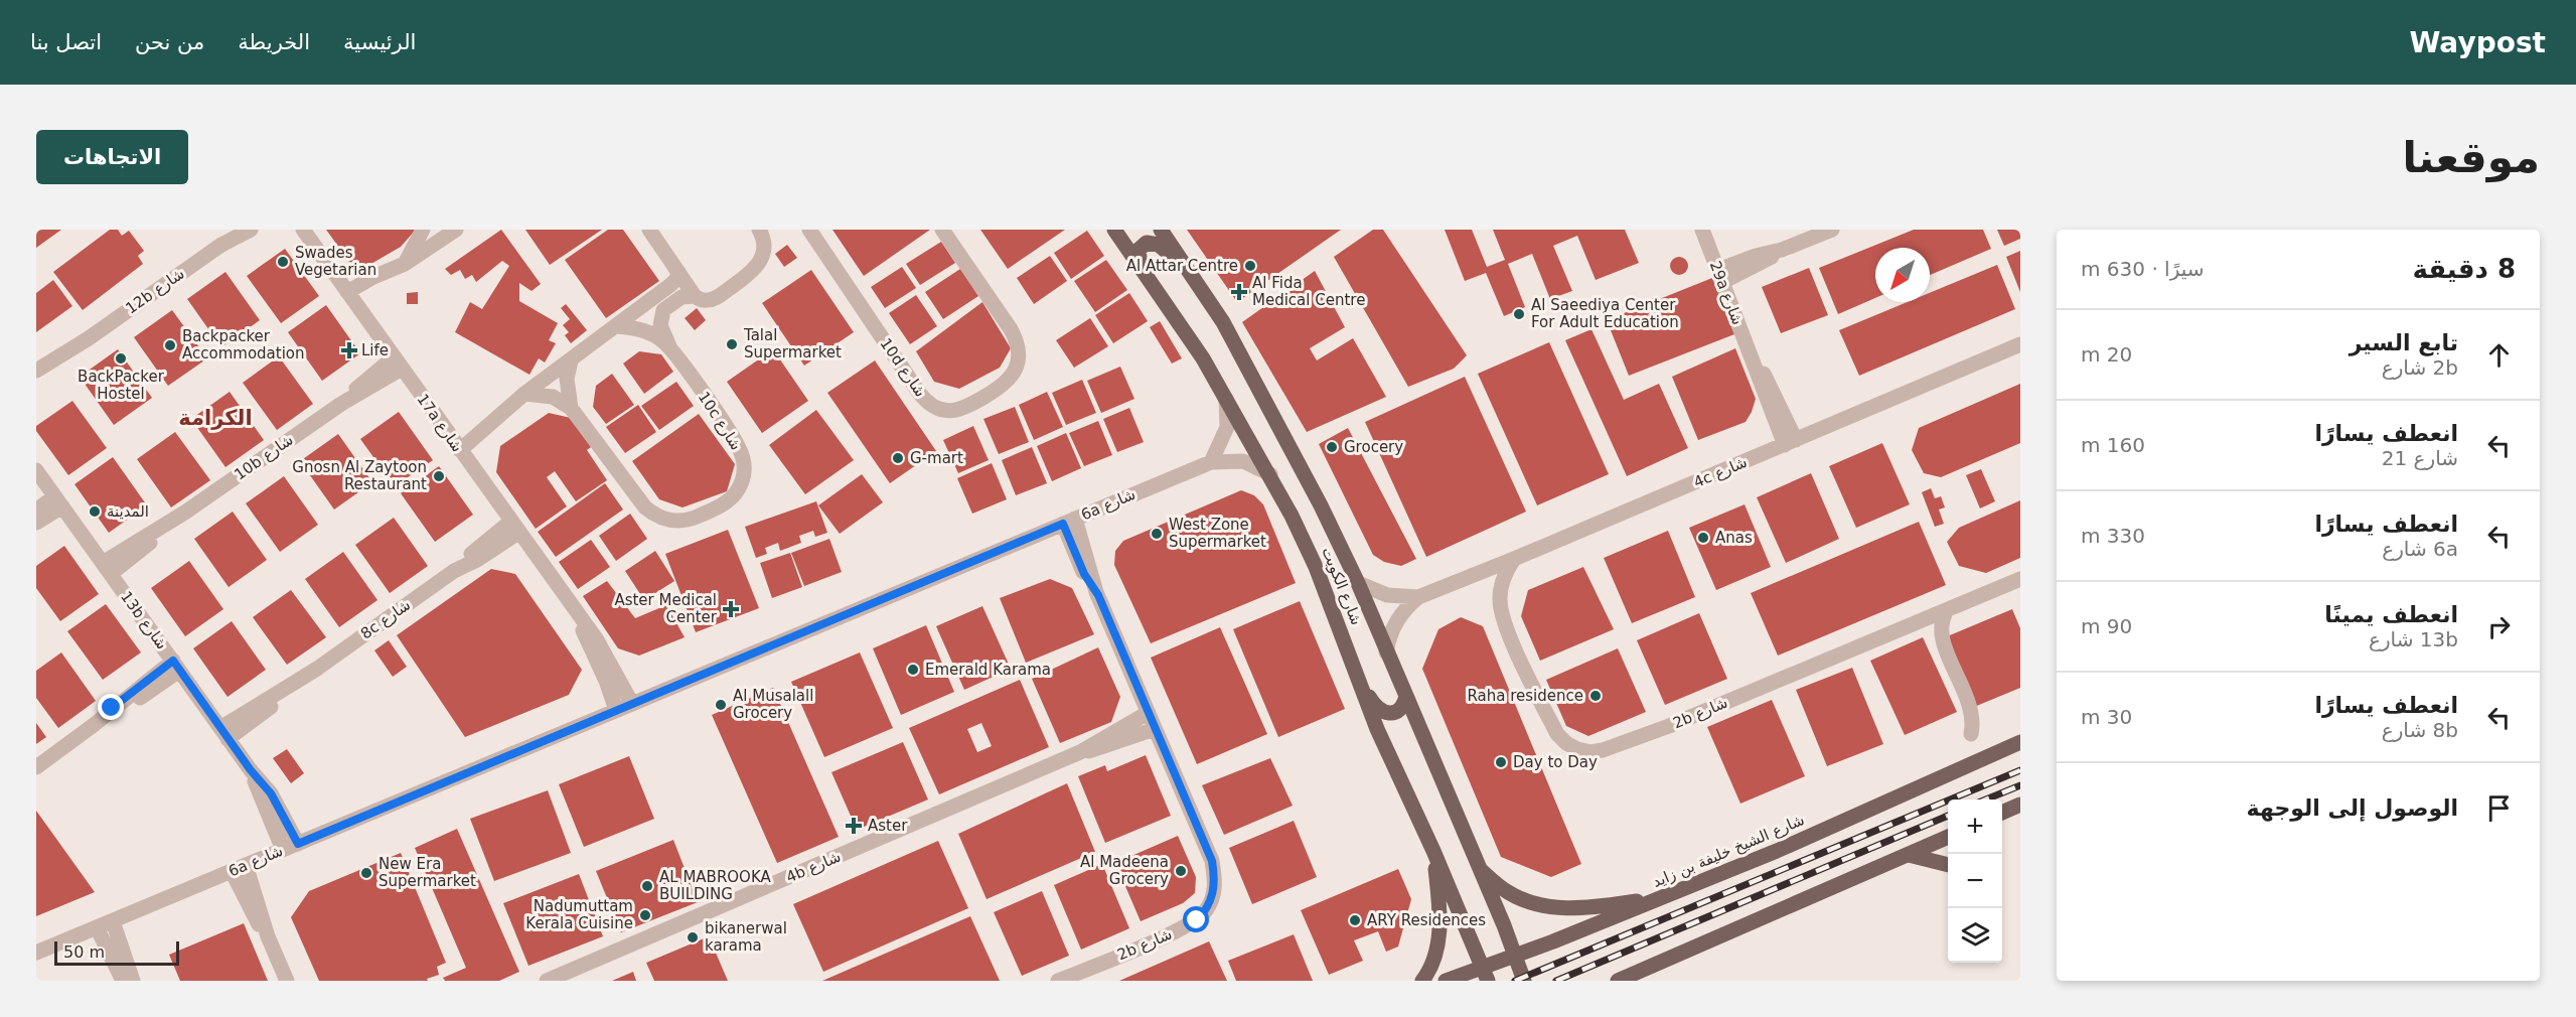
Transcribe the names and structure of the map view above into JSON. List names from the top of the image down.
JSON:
{
  "streets": {
    "main road": ["شارع الكويت", "شارع الشيخ خليفة بن زايد"],
    "street": [
      "12b شارع",
      "29a شارع",
      "10d شارع",
      "10c شارع",
      "17a شارع",
      "10b شارع",
      "4c شارع",
      "6a شارع",
      "8c شارع",
      "13b شارع",
      "2b شارع",
      "4b شارع"
    ]
  },
  "crossings": [
    ["29a شارع", "4c شارع"],
    ["17a شارع", "10b شارع"],
    ["17a شارع", "6a شارع"],
    ["17a شارع", "8c شارع"],
    ["10b شارع", "13b شارع"],
    ["4c شارع", "شارع الكويت"],
    ["4c شارع", "2b شارع"],
    ["6a شارع", "شارع الكويت"],
    ["6a شارع", "13b شارع"],
    ["شارع الكويت", "شارع الشيخ خليفة بن زايد"],
    ["8c شارع", "13b شارع"],
    ["2b شارع", "4b شارع"]
  ],
  "districts": ["الكرامة"],
  "places": {
    "other": [
      "Swades Vegetarian",
      "Al Attar Centre",
      "Al Saeediya Center For Adult Education",
      "Talal Supermarket",
      "Backpacker Accommodation",
      "BackPacker Hostel",
      "Grocery",
      "G-mart",
      "Gnosn Al Zaytoon Restaurant",
      "المدينة",
      "West Zone Supermarket",
      "Anas",
      "Emerald Karama",
      "Raha residence",
      "Al Musalall Grocery",
      "Day to Day",
      "Al Madeena Grocery",
      "New Era Supermarket",
      "AL MABROOKA BUILDING",
      "Nadumuttam Kerala Cuisine",
      "ARY Residences",
      "bikanerwal karama"
    ],
    "health": [
      "Al Fida Medical Centre",
      "Life",
      "Aster Medical Center",
      "Aster"
    ]
  },
  "scale_bar": "50 m",
  "north": "bottom left",
  "page": {
    "header": "Waypost",
    "nav": [
      "الرئيسية",
      "الخريطة",
      "من نحن",
      "اتصل بنا"
    ],
    "buttons": "الاتجاهات",
    "title": "موقعنا",
    "heading": ["8 دقيقة", "سيرًا · 630 m"],
    "list": [
      ["تابع السير", "2b شارع", "20 m"],
      ["انعطف يسارًا", "شارع 21", "160 m"],
      ["انعطف يسارًا", "6a شارع", "330 m"],
      ["انعطف يمينًا", "13b شارع", "90 m"],
      ["انعطف يسارًا", "8b شارع", "30 m"],
      "الوصول إلى الوجهة"
    ],
    "map_buttons": ["+", "−"],
    "scale": "50 m"
  }
}
